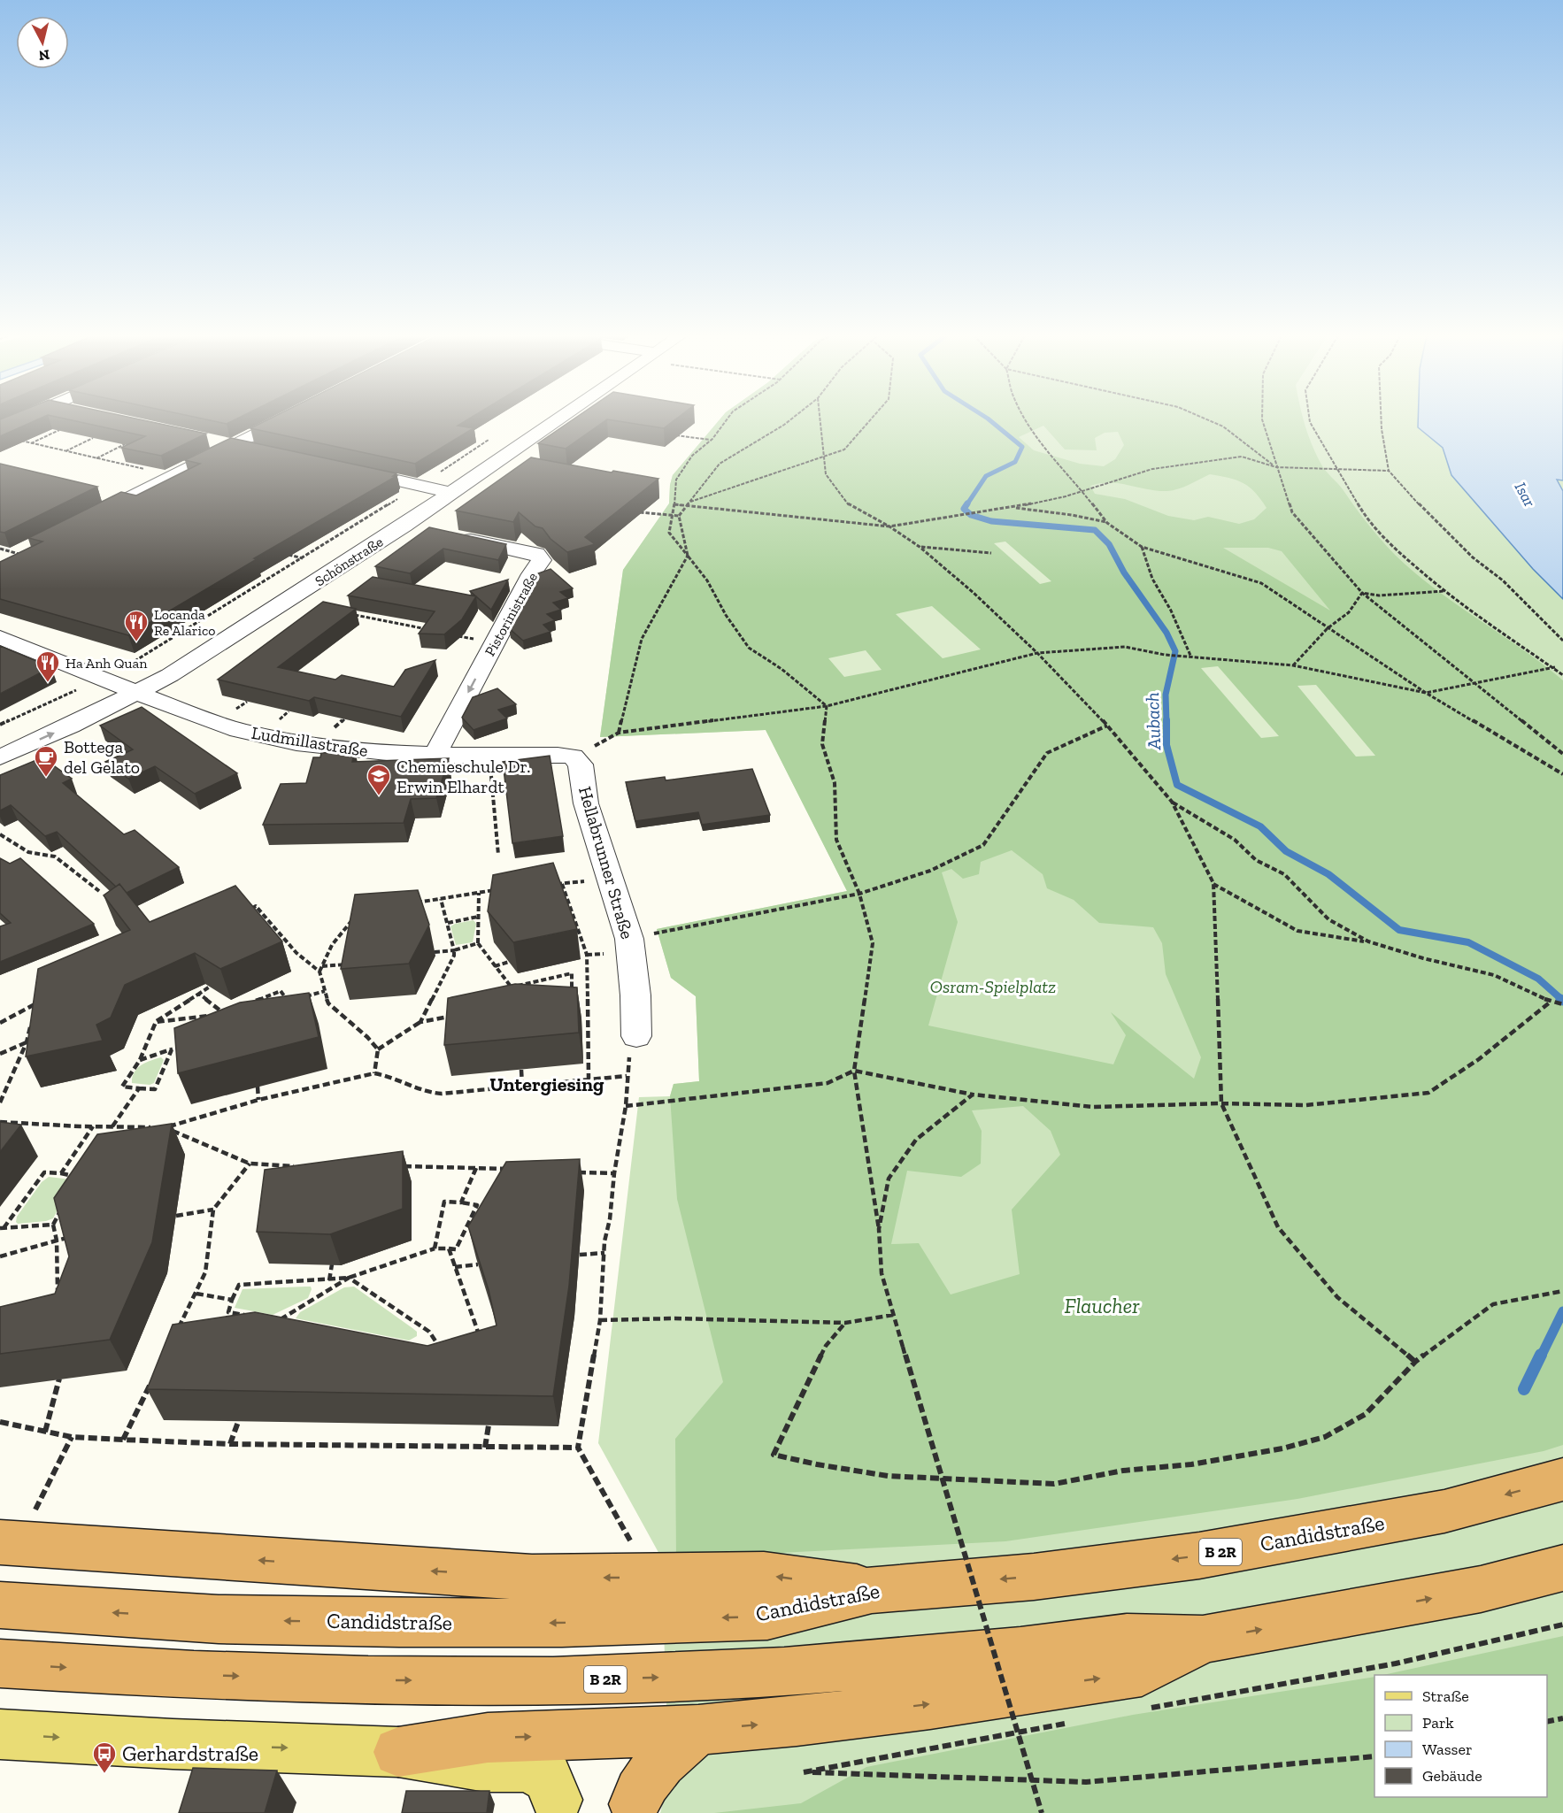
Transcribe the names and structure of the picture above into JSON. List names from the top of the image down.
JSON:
{
  "streets": {
    "highway": ["Candidstraße", "B 2R"],
    "street": [
      "Schönstraße",
      "Pistorinistraße",
      "Ludmillastraße",
      "Hellabrunner Straße"
    ]
  },
  "crossings": [
    ["Schönstraße", "Ludmillastraße"],
    ["Pistorinistraße", "Ludmillastraße"],
    ["Ludmillastraße", "Hellabrunner Straße"]
  ],
  "one_way": ["Pistorinistraße"],
  "districts": ["Untergiesing"],
  "water": ["Isar", "Aubach"],
  "parks": ["Osram-Spielplatz", "Flaucher"],
  "places": {
    "restaurant": ["Locanda Re Alarico", "Ha Anh Quan"],
    "cafe": ["Bottega del Gelato"],
    "school or university": ["Chemieschule Dr. Erwin Elhardt"],
    "bus stop": ["Gerhardstraße"]
  },
  "legend": [
    "Straße",
    "Park",
    "Wasser",
    "Gebäude"
  ],
  "north": "bottom"
}
